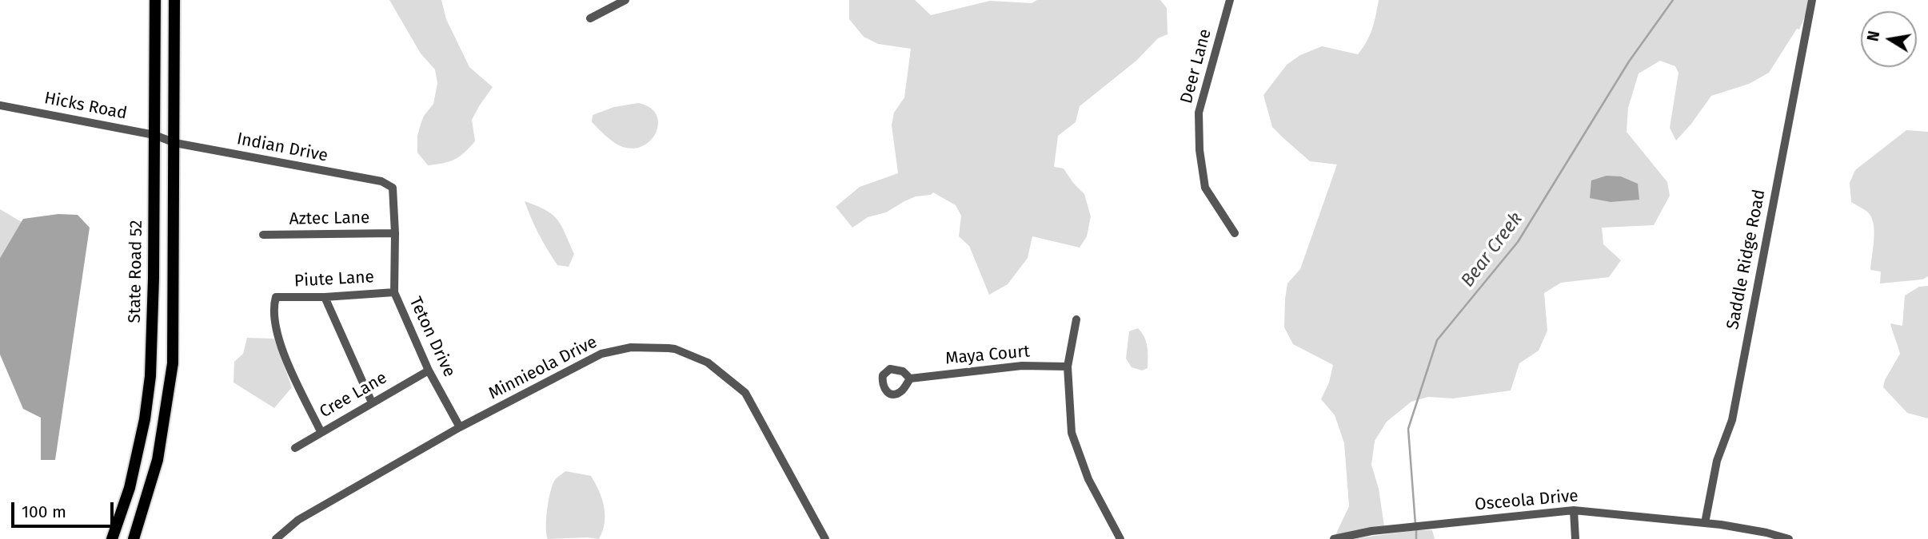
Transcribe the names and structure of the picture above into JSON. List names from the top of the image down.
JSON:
{
  "streets": {
    "main road": ["State Road 52"],
    "street": [
      "Deer Lane",
      "Hicks Road",
      "Indian Drive",
      "Aztec Lane",
      "Saddle Ridge Road",
      "Piute Lane",
      "Teton Drive",
      "Maya Court",
      "Minnieola Drive",
      "Cree Lane",
      "Osceola Drive"
    ]
  },
  "crossings": [
    ["Hicks Road", "Indian Drive"],
    ["Hicks Road", "State Road 52"],
    ["Indian Drive", "State Road 52"],
    ["Indian Drive", "Teton Drive"],
    ["Aztec Lane", "Teton Drive"],
    ["Saddle Ridge Road", "Osceola Drive"],
    ["Piute Lane", "Teton Drive"],
    ["Piute Lane", "Cree Lane"],
    ["Teton Drive", "Minnieola Drive"],
    ["Teton Drive", "Cree Lane"]
  ],
  "water": ["Bear Creek"],
  "scale_bar": "100 m",
  "north": "left"
}
